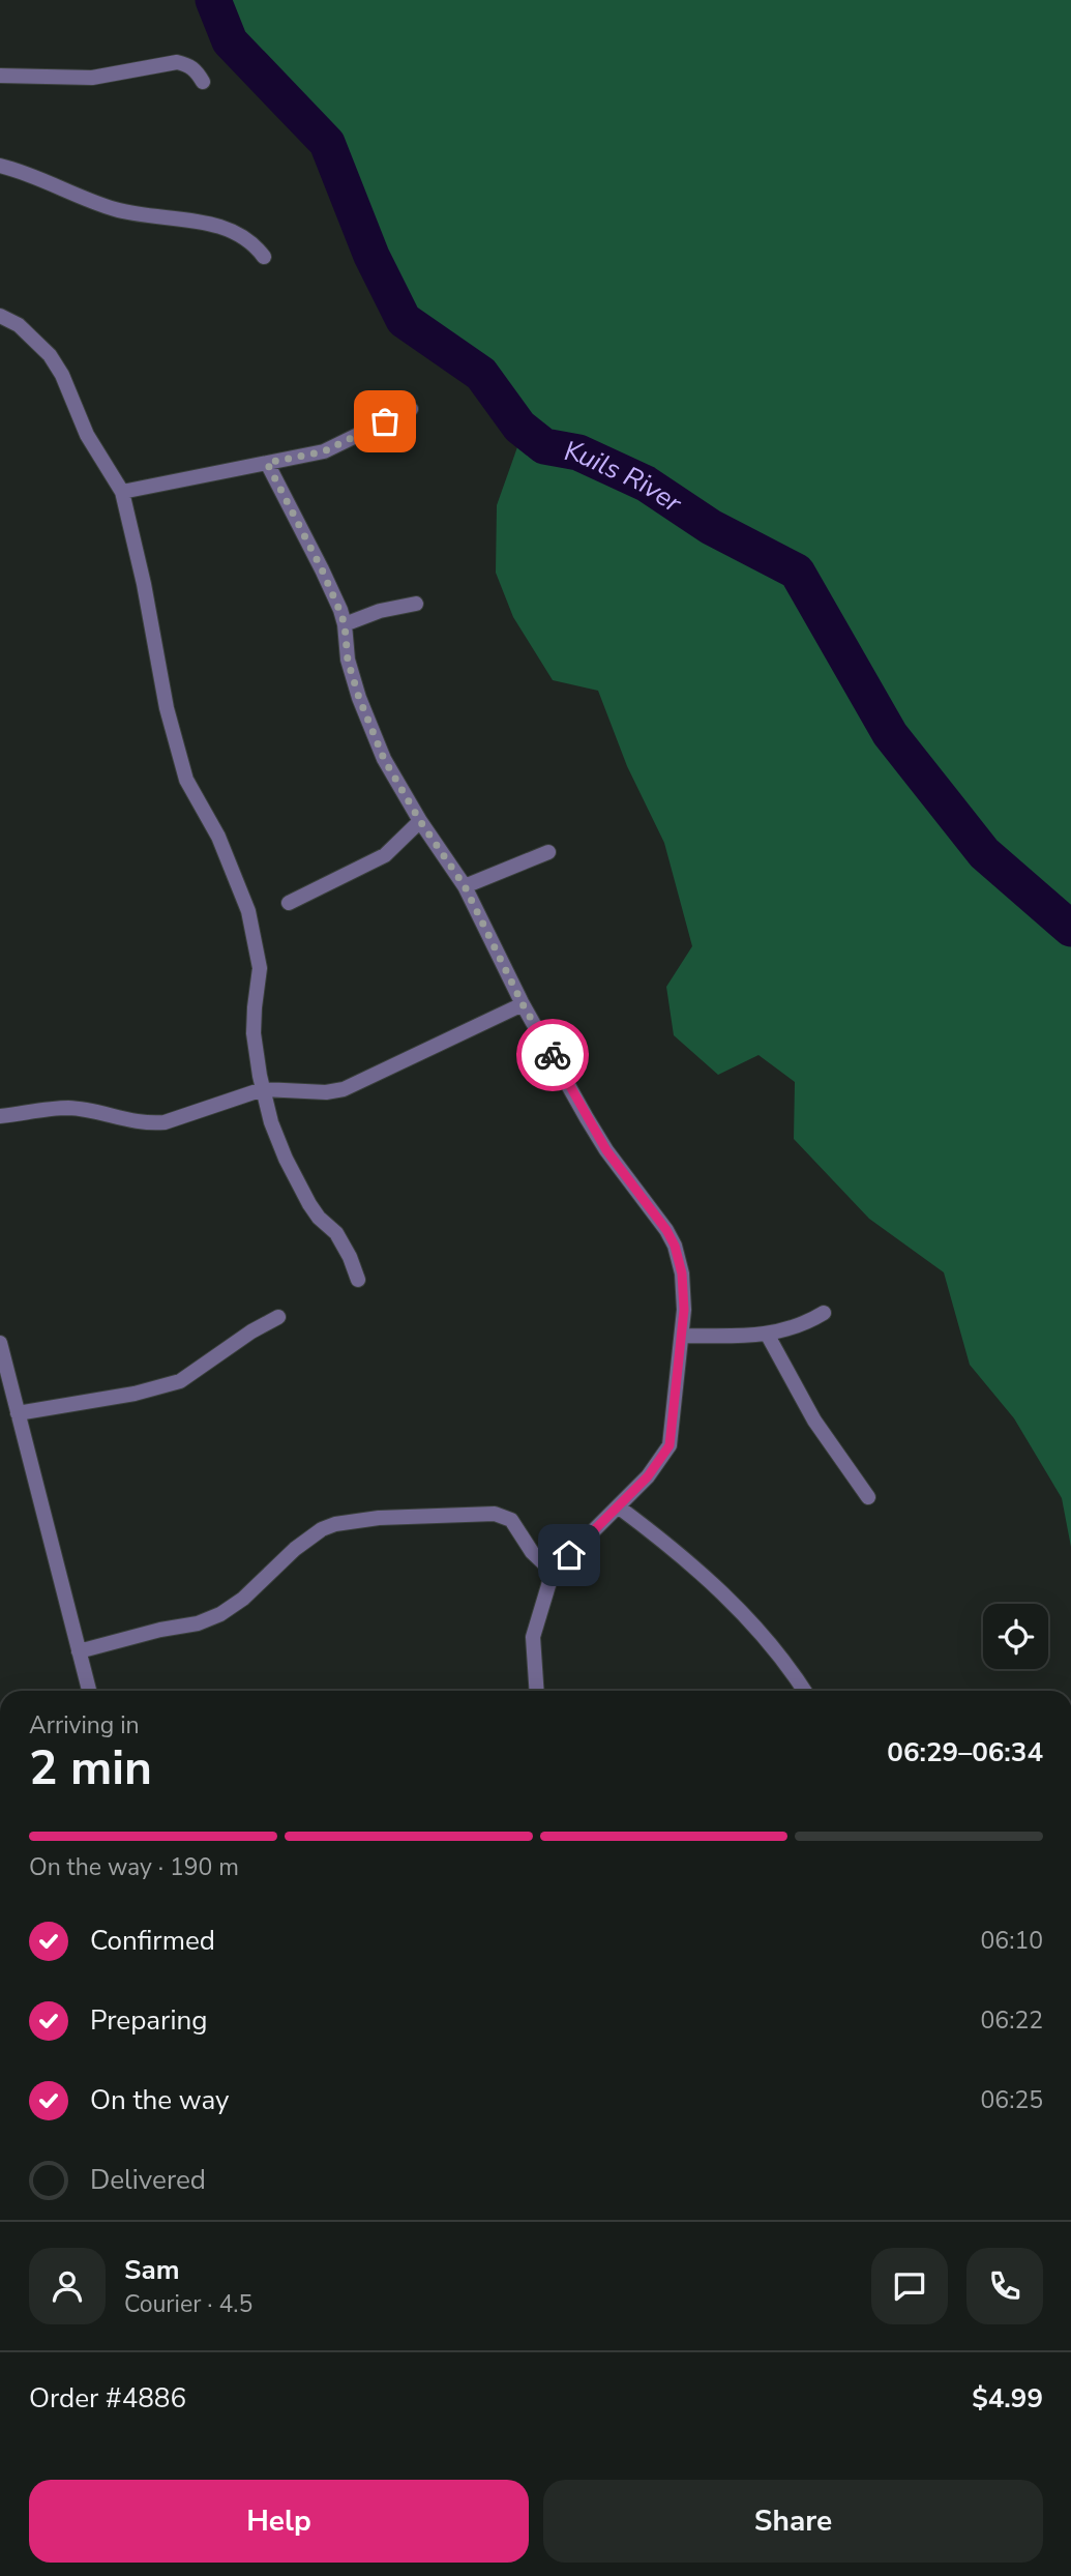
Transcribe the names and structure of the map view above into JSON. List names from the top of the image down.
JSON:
{
  "water": ["Kuils River"],
  "page": {
    "heading": ["2 min", "Arriving in", "06:29–06:34"],
    "panel": [
      "Sam",
      "Courier · 4.5",
      "Order #4886",
      "$4.99"
    ],
    "bar": "On the way · 190 m",
    "list": [
      ["Confirmed", "06:10"],
      ["Preparing", "06:22"],
      ["On the way", "06:25"],
      "Delivered"
    ],
    "buttons": ["Help", "Share"]
  }
}
